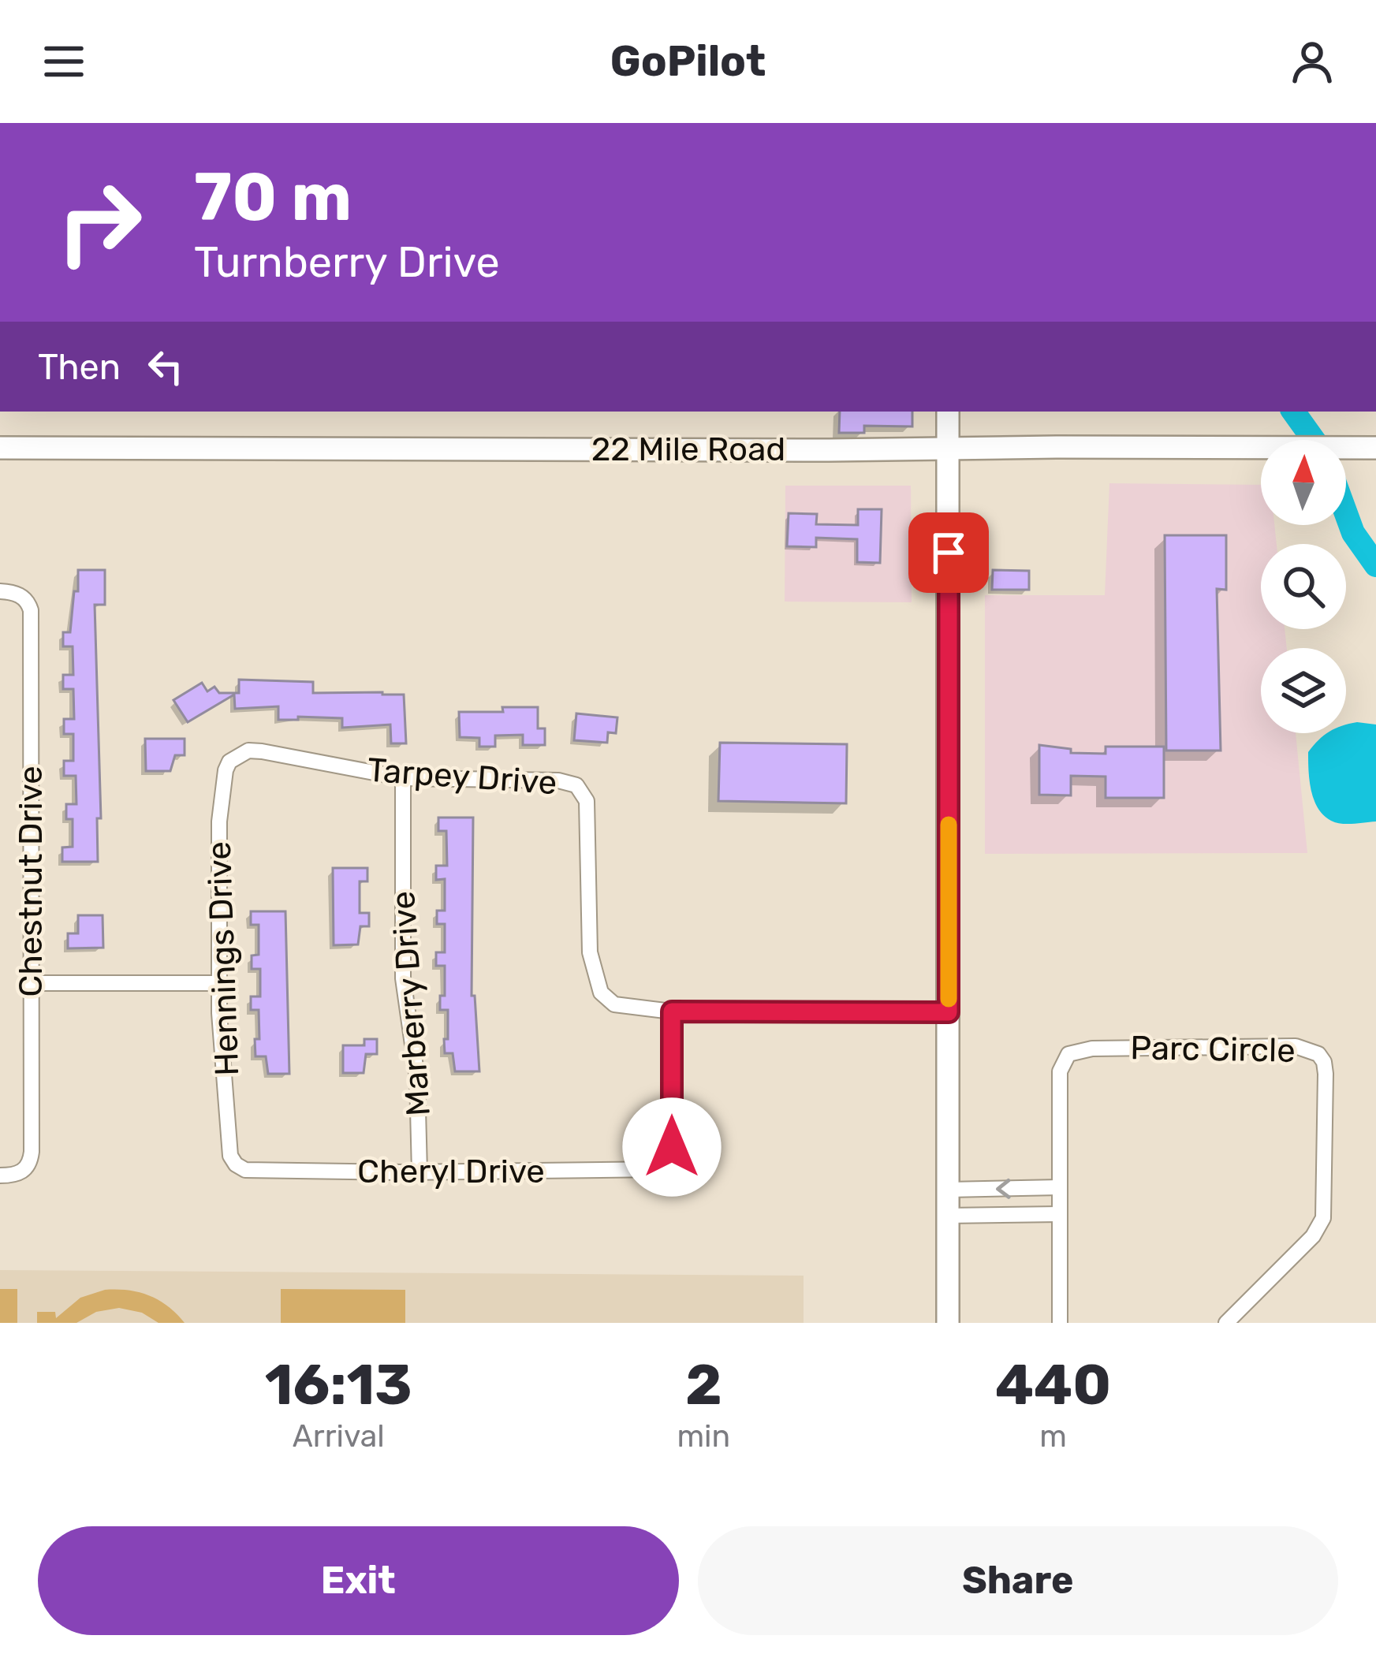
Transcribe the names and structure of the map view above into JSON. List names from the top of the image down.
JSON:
{
  "streets": {
    "street": [
      "22 Mile Road",
      "Tarpey Drive",
      "Chestnut Drive",
      "Hennings Drive",
      "Marberry Drive",
      "Parc Circle",
      "Cheryl Drive"
    ]
  },
  "crossings": [
    ["Tarpey Drive", "Hennings Drive"],
    ["Tarpey Drive", "Marberry Drive"],
    ["Tarpey Drive", "Cheryl Drive"],
    ["Hennings Drive", "Cheryl Drive"],
    ["Marberry Drive", "Cheryl Drive"]
  ],
  "north": "top",
  "page": {
    "header": "GoPilot",
    "turn": ["70 m", "Turnberry Drive"],
    "then": "Then",
    "eta": [
      "16:13",
      "Arrival",
      "2",
      "min",
      "440",
      "m"
    ],
    "buttons": ["Exit", "Share"]
  }
}
